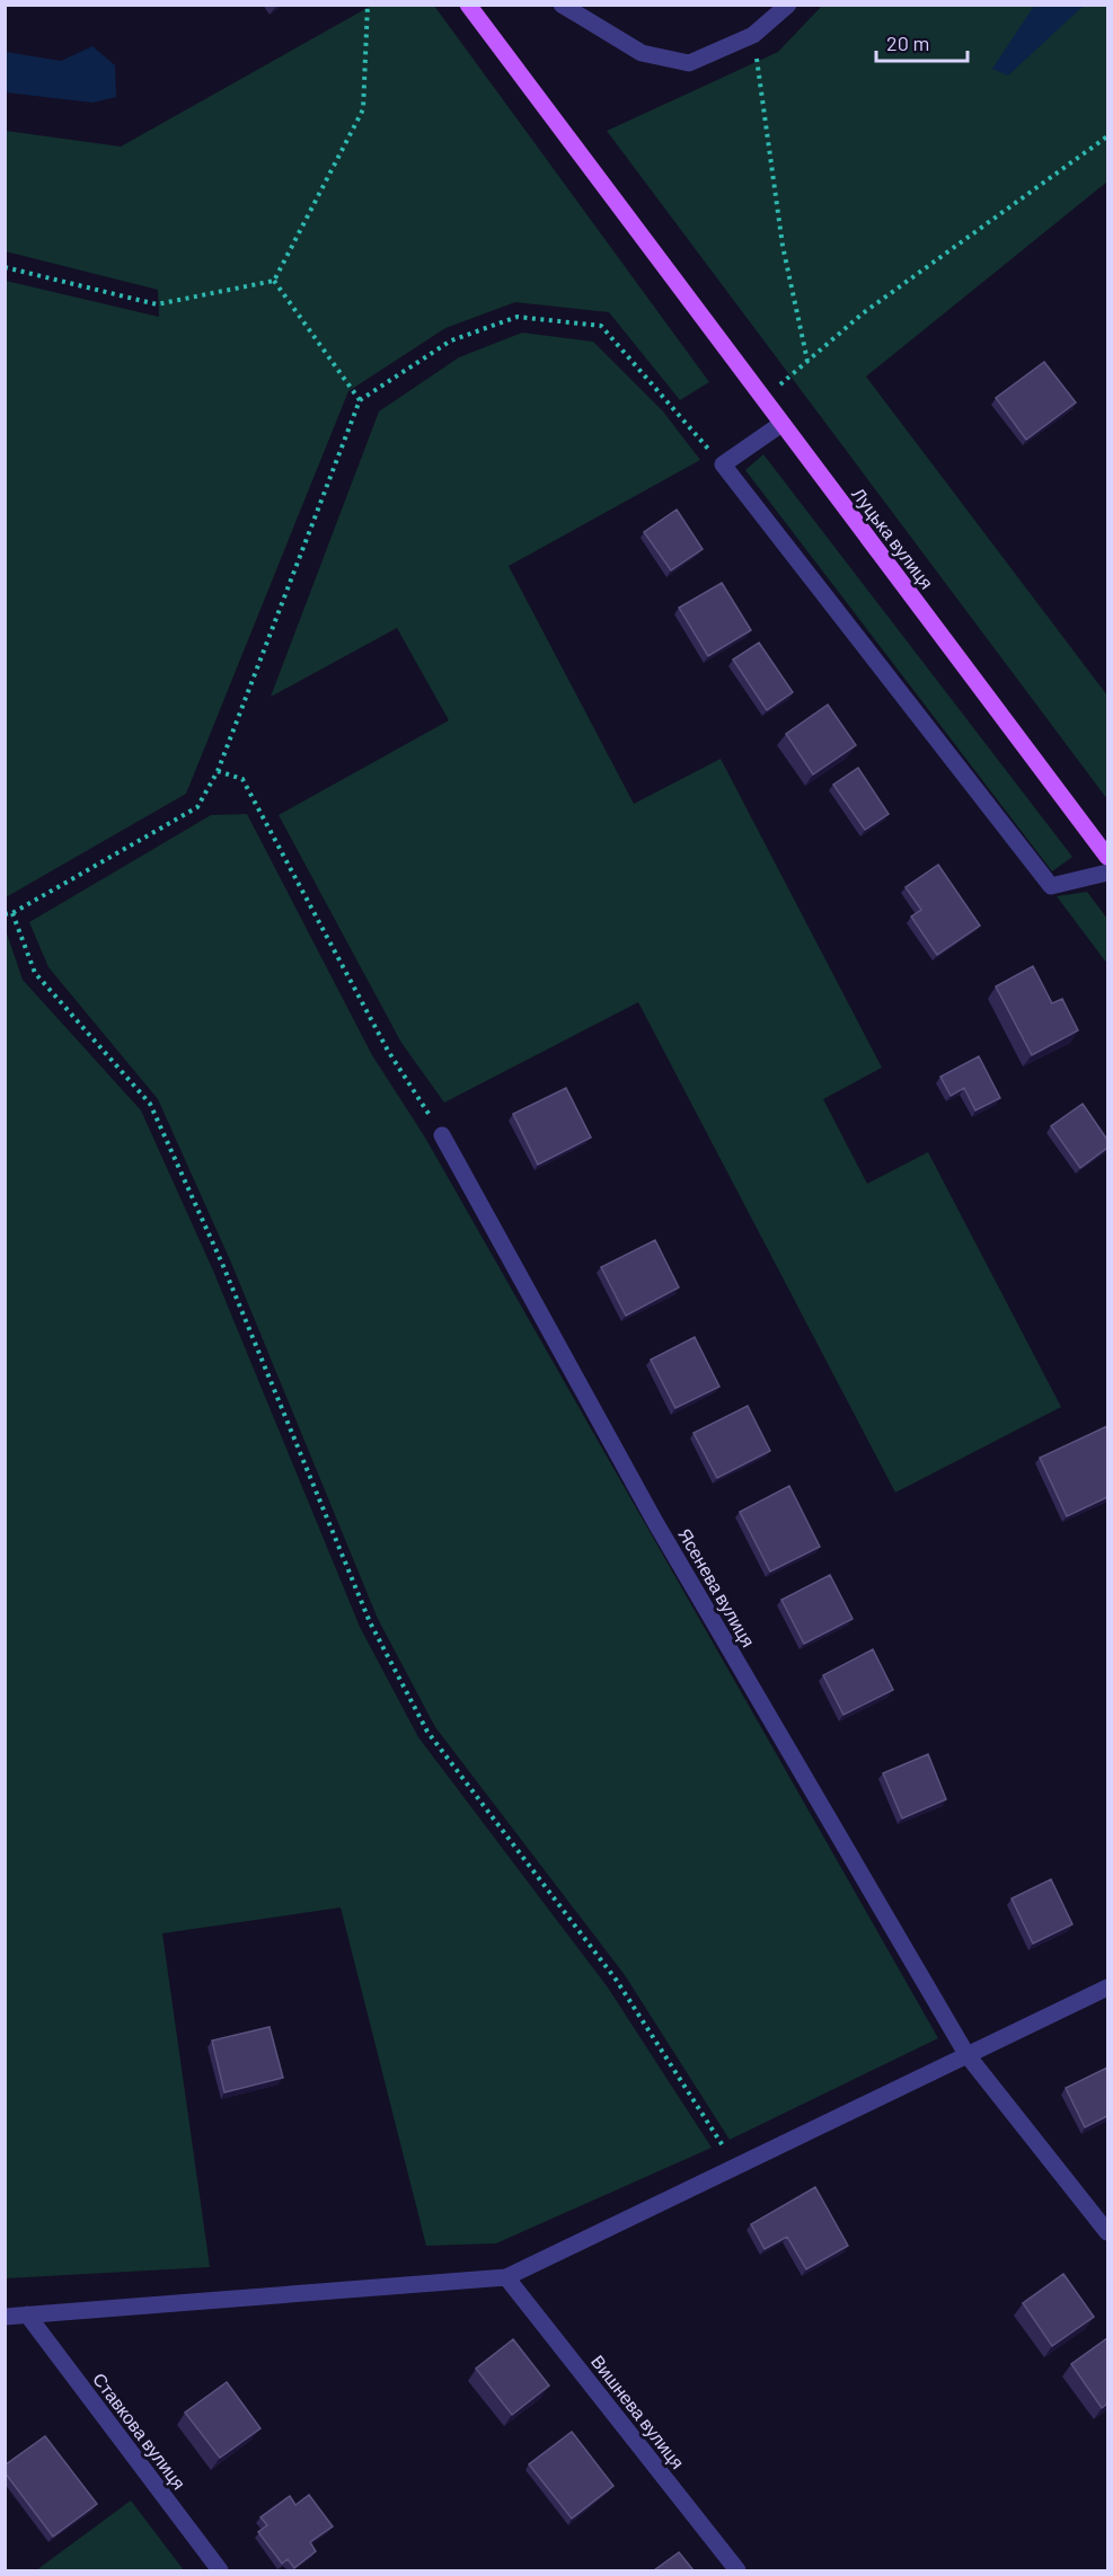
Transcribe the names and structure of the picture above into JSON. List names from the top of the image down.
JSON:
{
  "streets": {
    "main road": ["Луцька вулиця"],
    "street": ["Ясенева вулиця", "Вишнева вулиця", "Ставкова вулиця"]
  },
  "scale_bar": "20 m"
}
